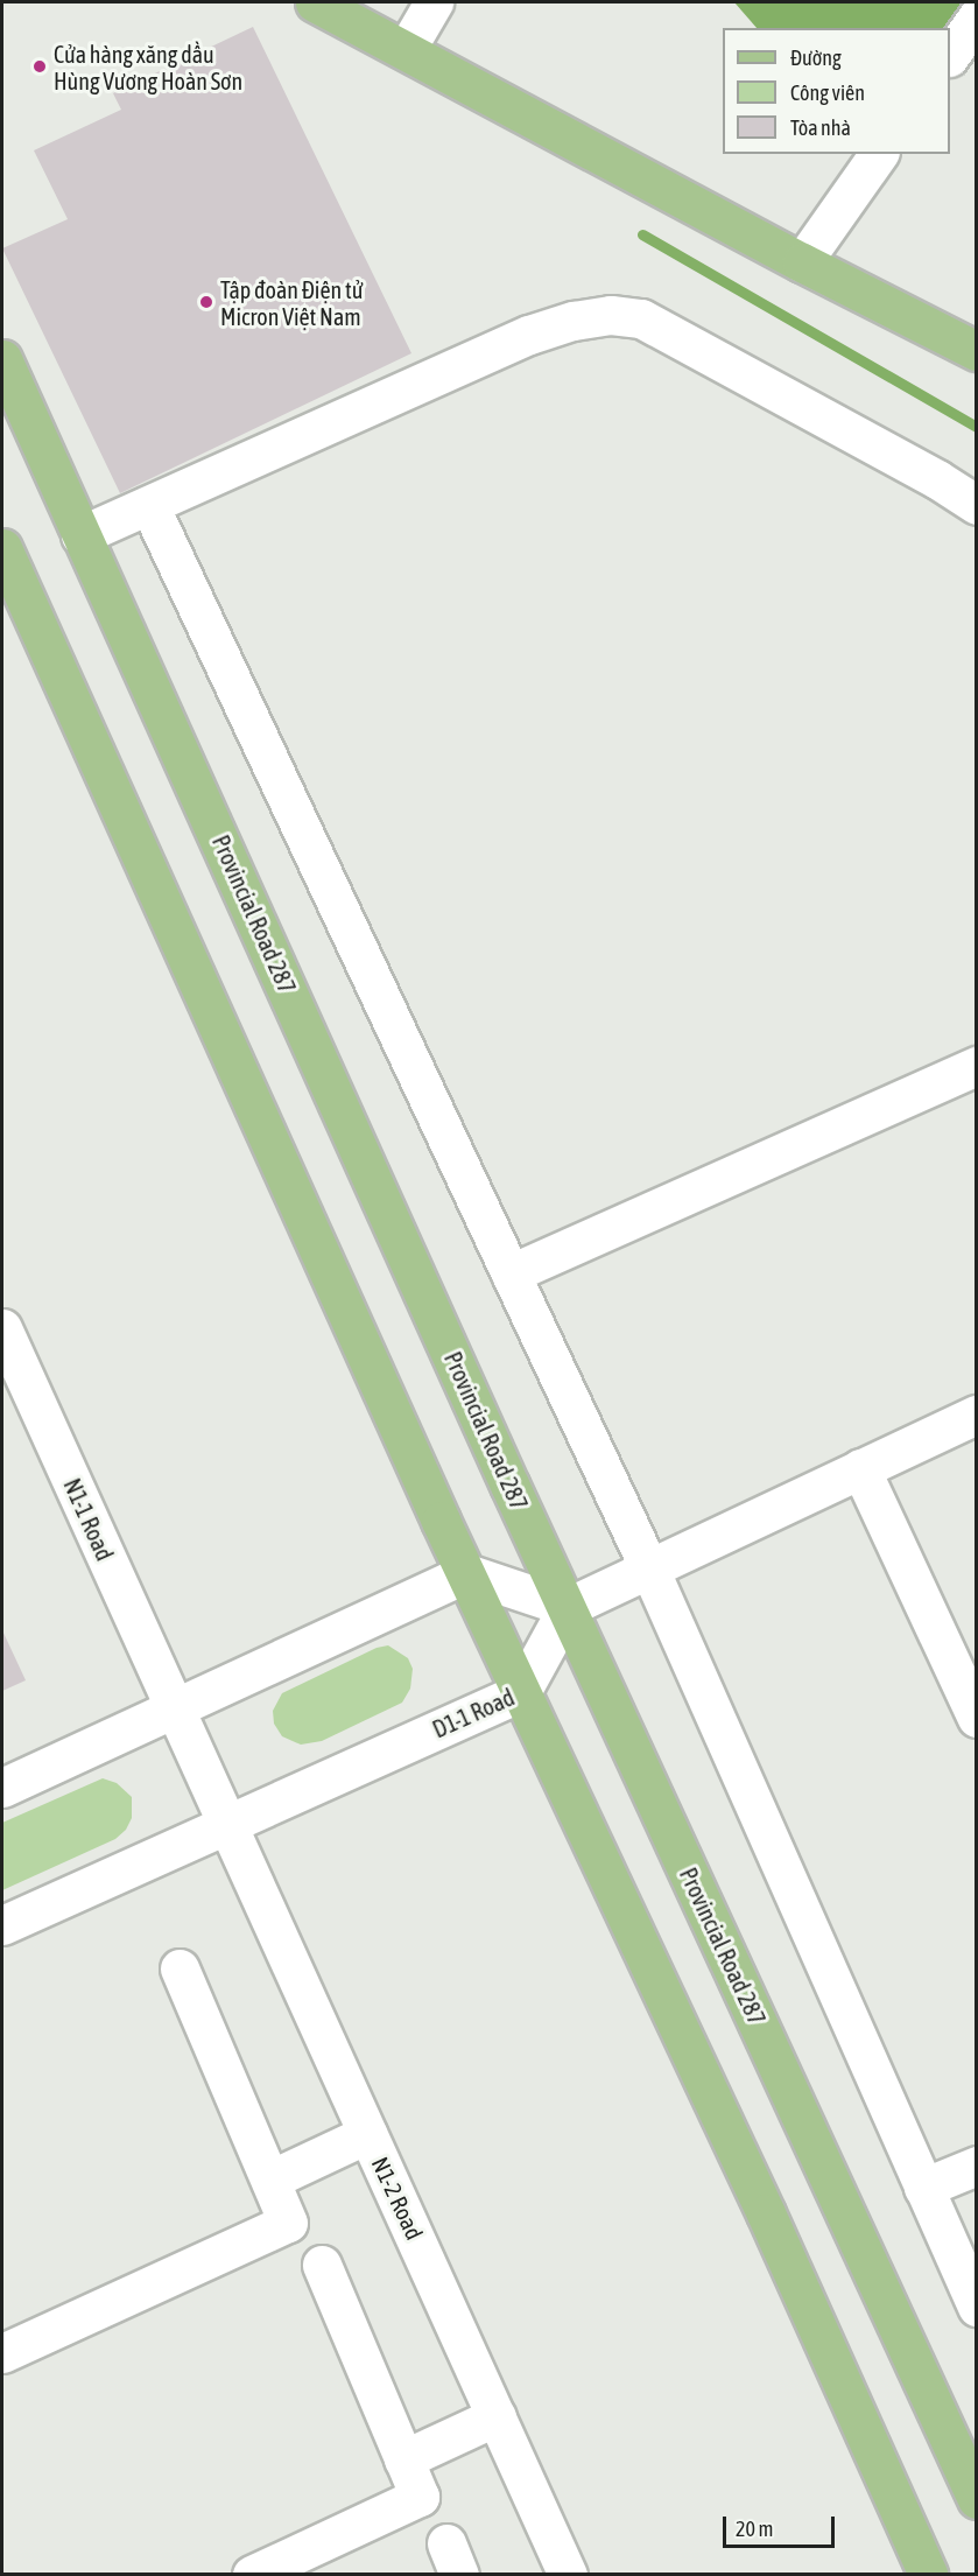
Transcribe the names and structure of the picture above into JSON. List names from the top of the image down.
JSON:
{
  "streets": {
    "main road": ["Provincial Road 287"],
    "street": ["N1-1 Road", "D1-1 Road", "N1-2 Road"]
  },
  "crossings": [
    ["Provincial Road 287", "D1-1 Road"],
    ["N1-1 Road", "D1-1 Road"],
    ["N1-1 Road", "N1-2 Road"],
    ["D1-1 Road", "N1-2 Road"]
  ],
  "places": ["Cửa hàng xăng dầu Hùng Vương Hoàn Sơn", "Tập đoàn Điện tử Micron Việt Nam"],
  "legend": ["Đường", "Công viên", "Tòa nhà"],
  "scale_bar": "20 m"
}
